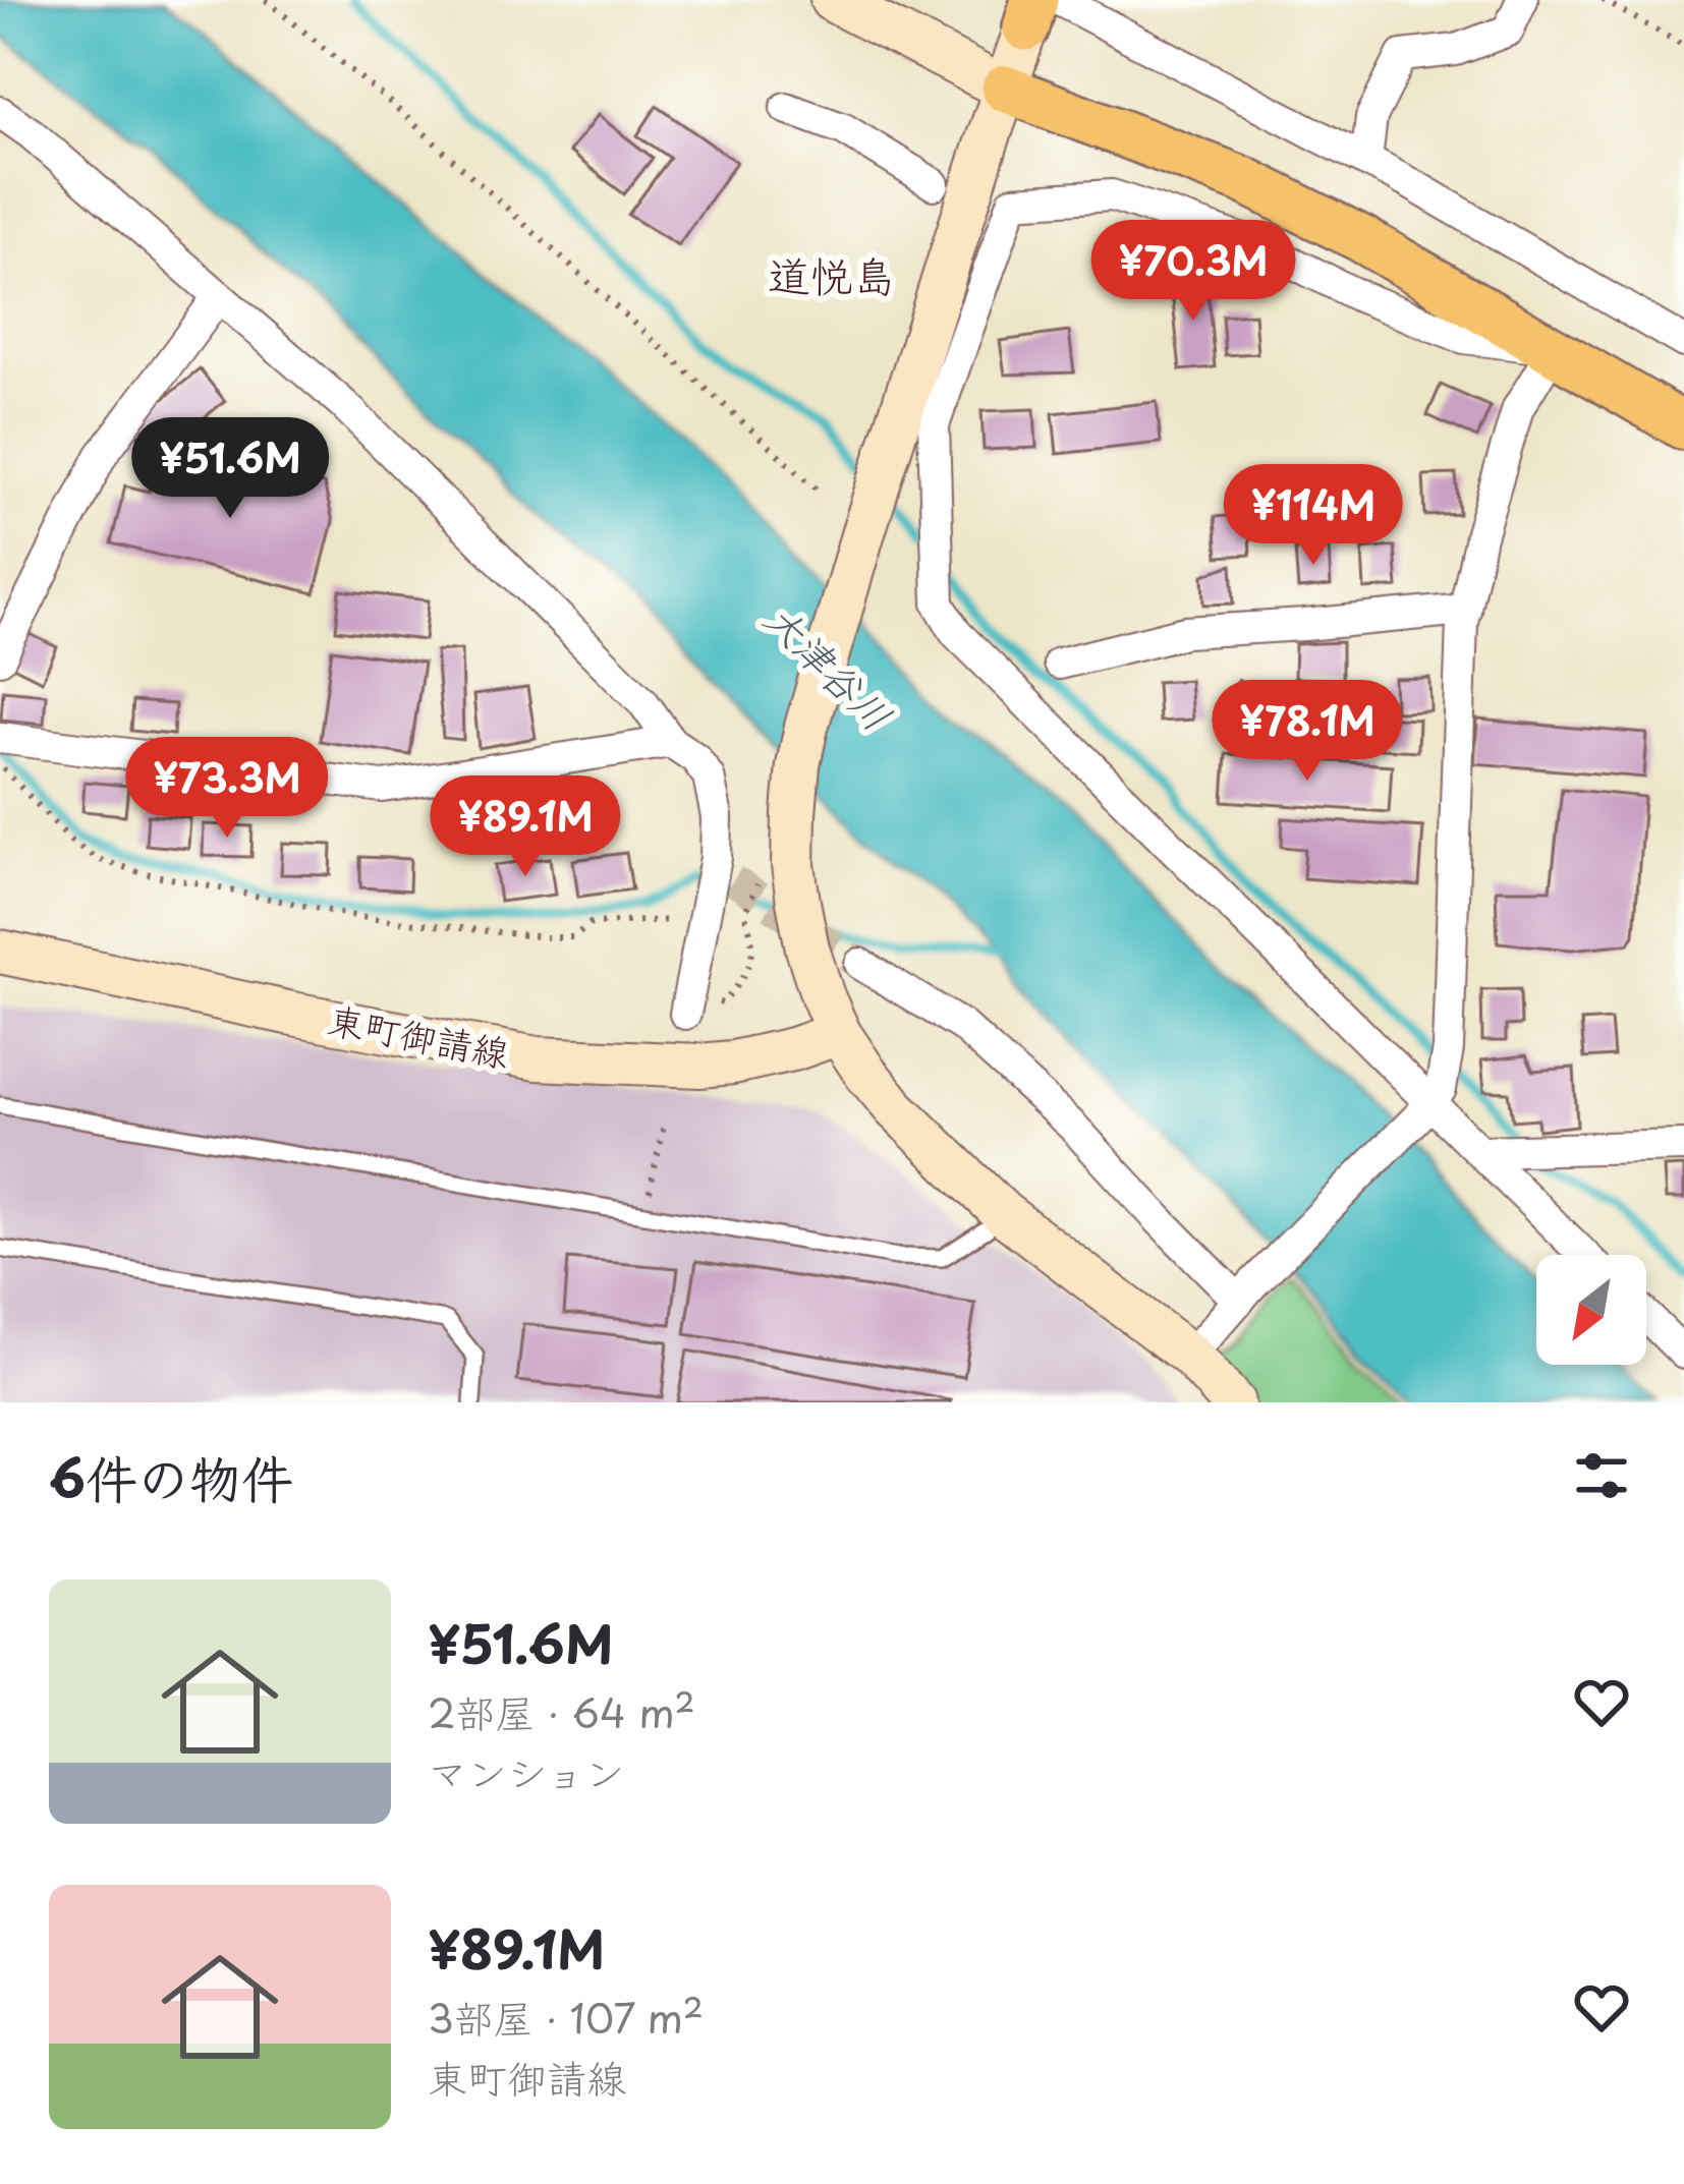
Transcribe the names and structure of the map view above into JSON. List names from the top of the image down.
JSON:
{
  "streets": {
    "street": ["東町御請線"]
  },
  "districts": ["道悦島"],
  "water": ["大津谷川"],
  "north": "bottom left",
  "page": {
    "price": [
      "¥70.3M",
      "¥51.6M",
      "¥114M",
      "¥78.1M",
      "¥73.3M",
      "¥89.1M"
    ],
    "heading": "6件の物件",
    "list": [
      {
        "name": "¥51.6M",
        "note": "2部屋 · 64 m² · マンション"
      },
      {
        "name": "¥89.1M",
        "note": "3部屋 · 107 m² · 東町御請線"
      }
    ]
  }
}
